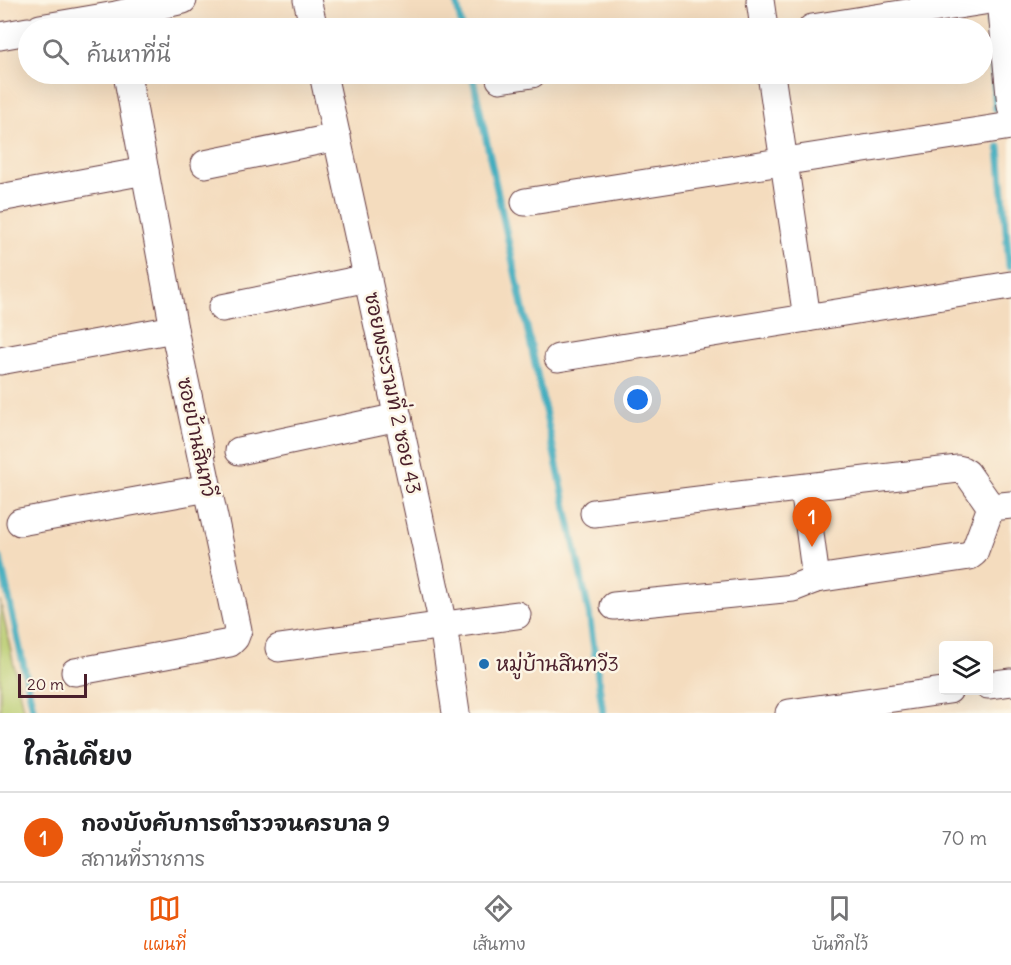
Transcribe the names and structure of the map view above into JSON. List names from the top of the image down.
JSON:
{
  "streets": {
    "street": ["ซอยพระรามที่ 2 ซอย 43", "ซอยบ้านสินทวี"]
  },
  "places": ["หมู่บ้านสินทวี3"],
  "scale_bar": "20 m",
  "page": {
    "search": "ค้นหาที่นี่",
    "pins": "1",
    "scale": "20 m",
    "heading": "ใกล้เคียง",
    "list": [
      {
        "mark": "1",
        "name": "กองบังคับการตำรวจนครบาล 9",
        "note": "สถานที่ราชการ",
        "value": "70 m"
      }
    ],
    "nav": ["แผนที่", "เส้นทาง", "บันทึกไว้"]
  }
}
